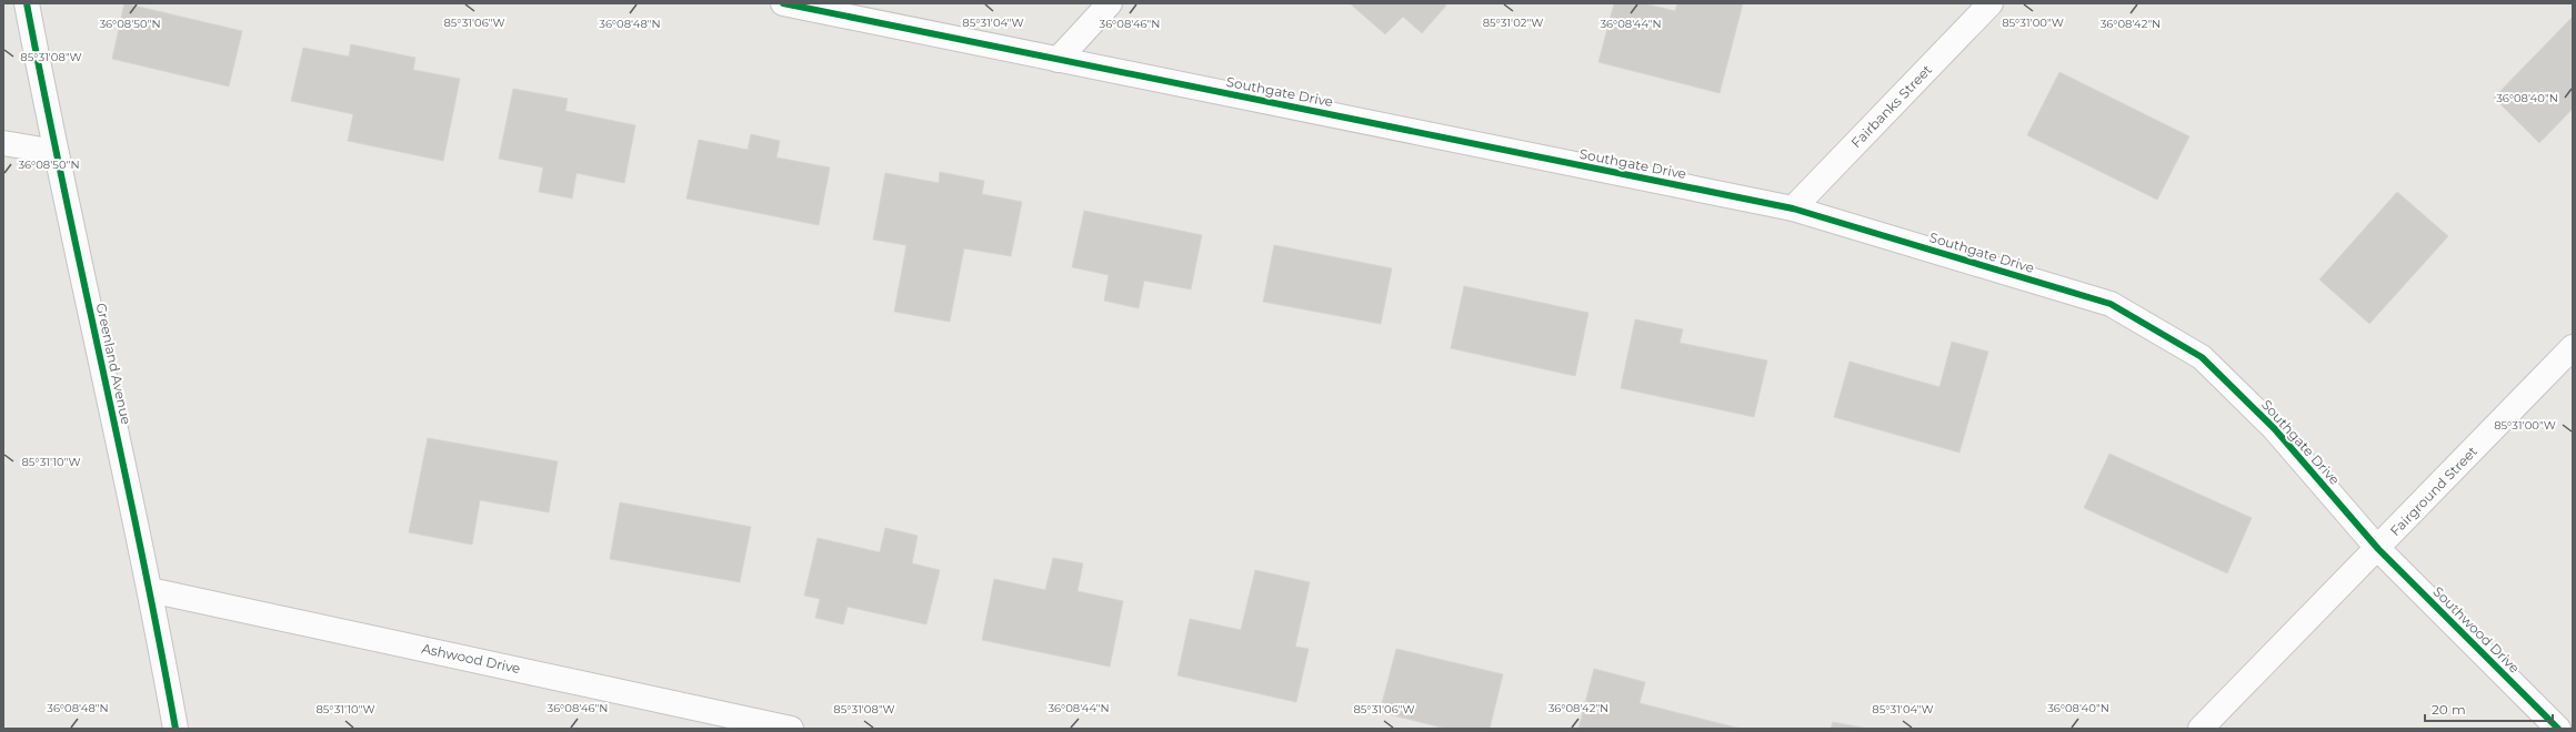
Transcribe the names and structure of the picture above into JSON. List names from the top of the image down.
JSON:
{
  "streets": {
    "street": [
      "Southgate Drive",
      "Fairbanks Street",
      "Greenland Avenue",
      "Fairground Street",
      "Southwood Drive",
      "Ashwood Drive"
    ]
  },
  "crossings": [
    ["Southgate Drive", "Fairbanks Street"],
    ["Southgate Drive", "Fairground Street"],
    ["Southgate Drive", "Southwood Drive"],
    ["Greenland Avenue", "Ashwood Drive"],
    ["Fairground Street", "Southwood Drive"]
  ],
  "scale_bar": "20 m",
  "coordinates": [
    "85°31'06\"W",
    "85°31'04\"W",
    "85°31'02\"W",
    "85°31'00\"W",
    "36°08'50\"N",
    "36°08'48\"N",
    "36°08'46\"N",
    "36°08'44\"N",
    "36°08'42\"N",
    "85°31'08\"W",
    "36°08'40\"N",
    "85°31'10\"W"
  ]
}
